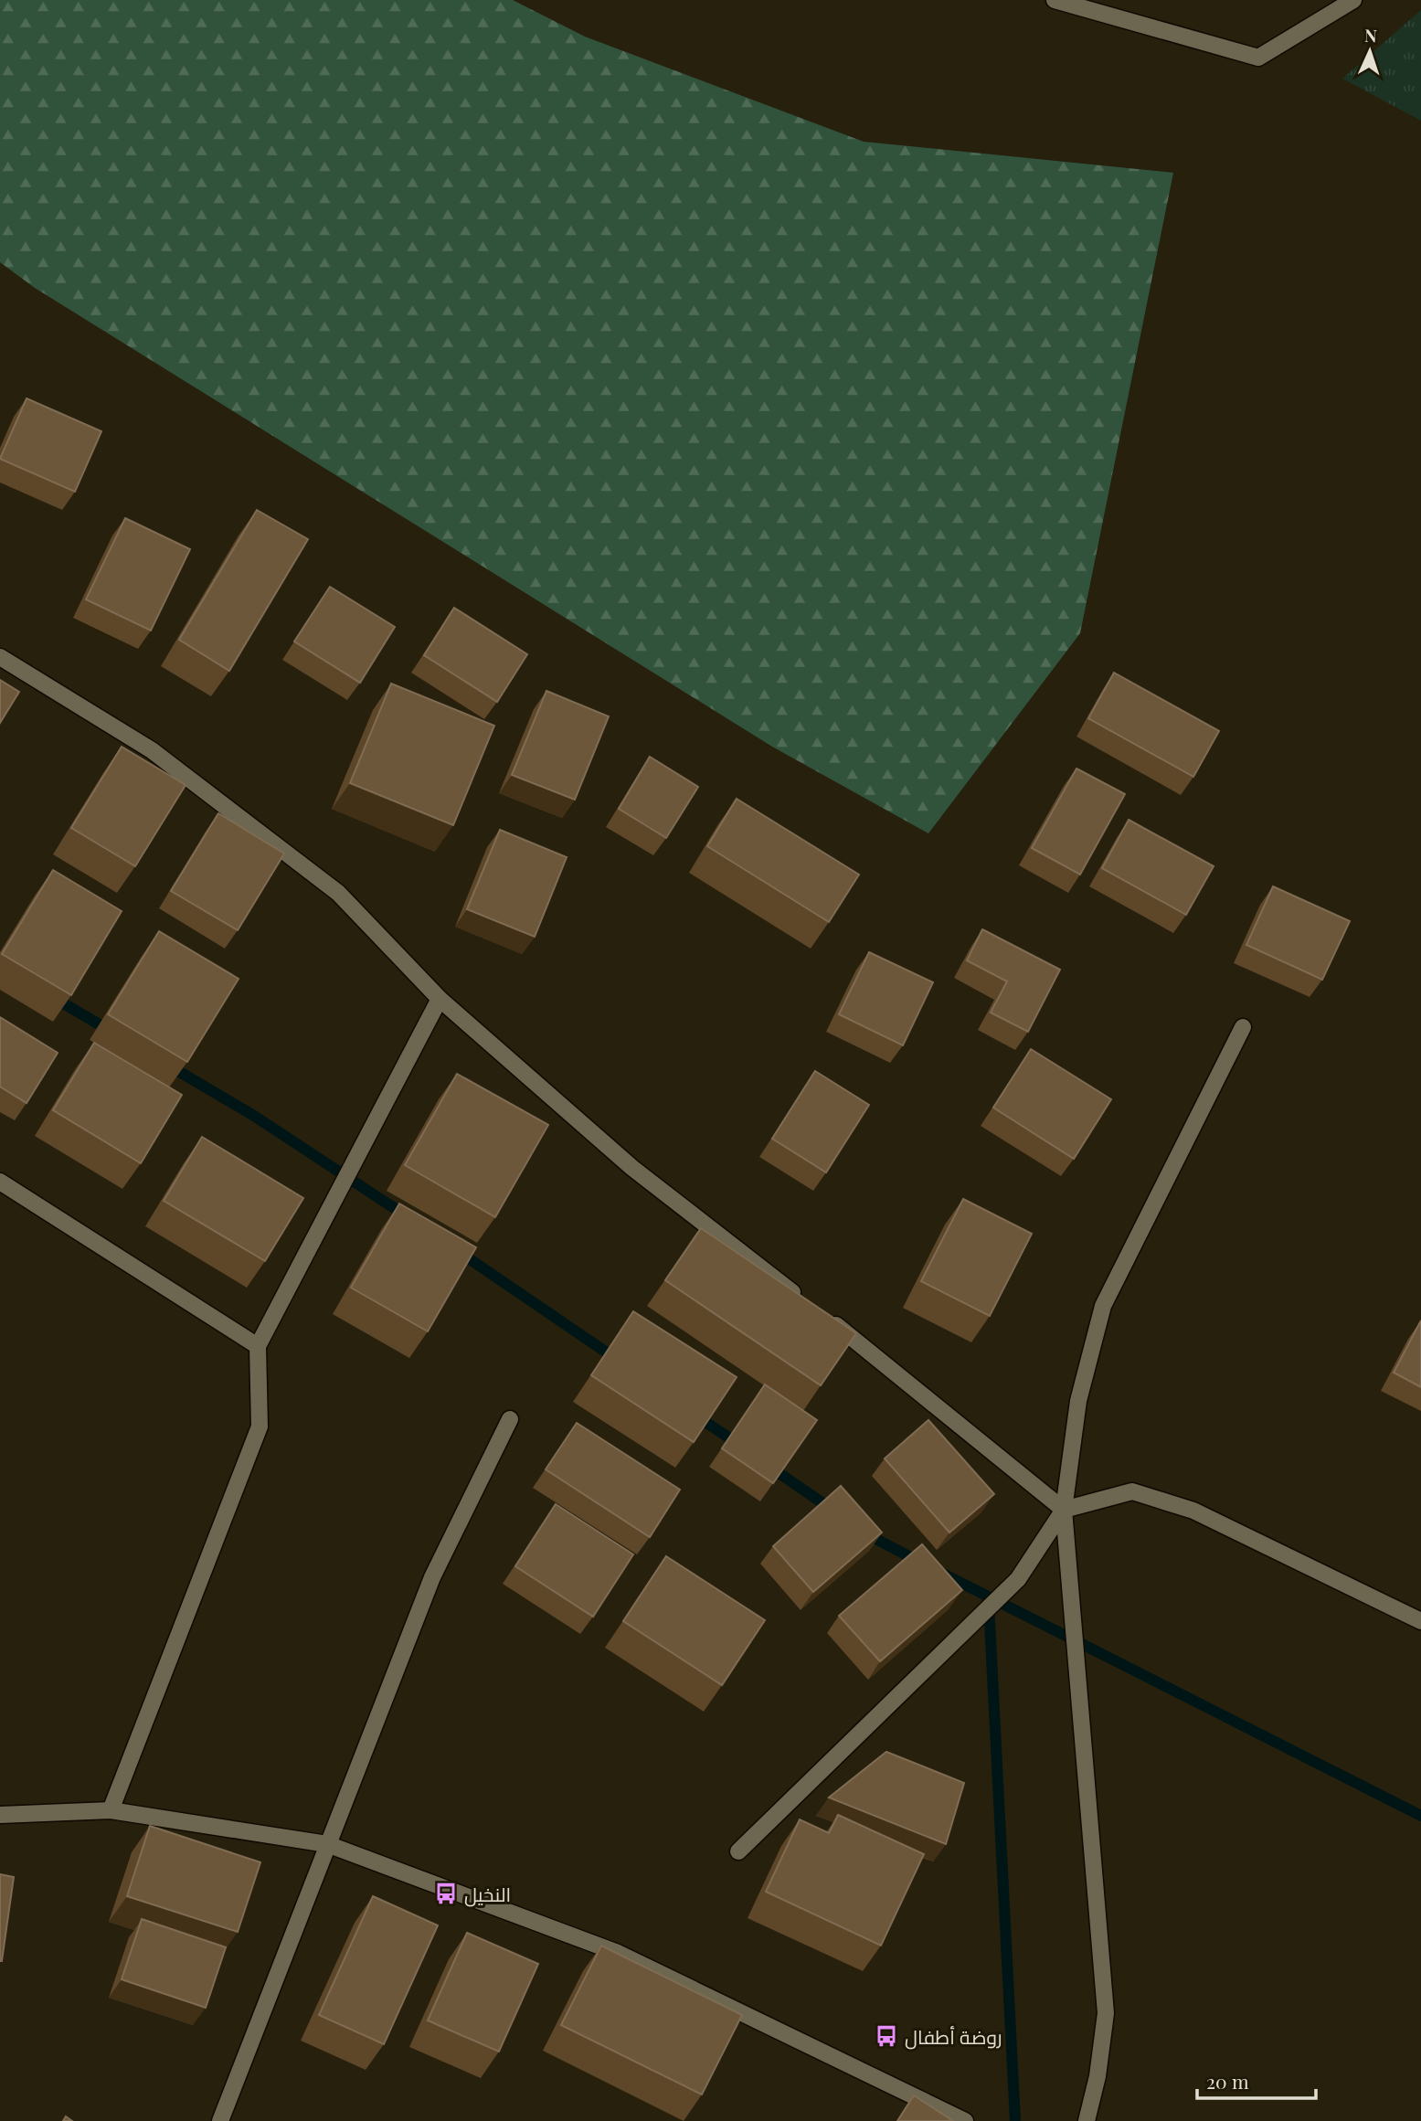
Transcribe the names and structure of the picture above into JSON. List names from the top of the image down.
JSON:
{
  "places": {
    "bus stop": ["النخيل", "روضة أطفال"]
  },
  "scale_bar": "20 m",
  "north": "top"
}
